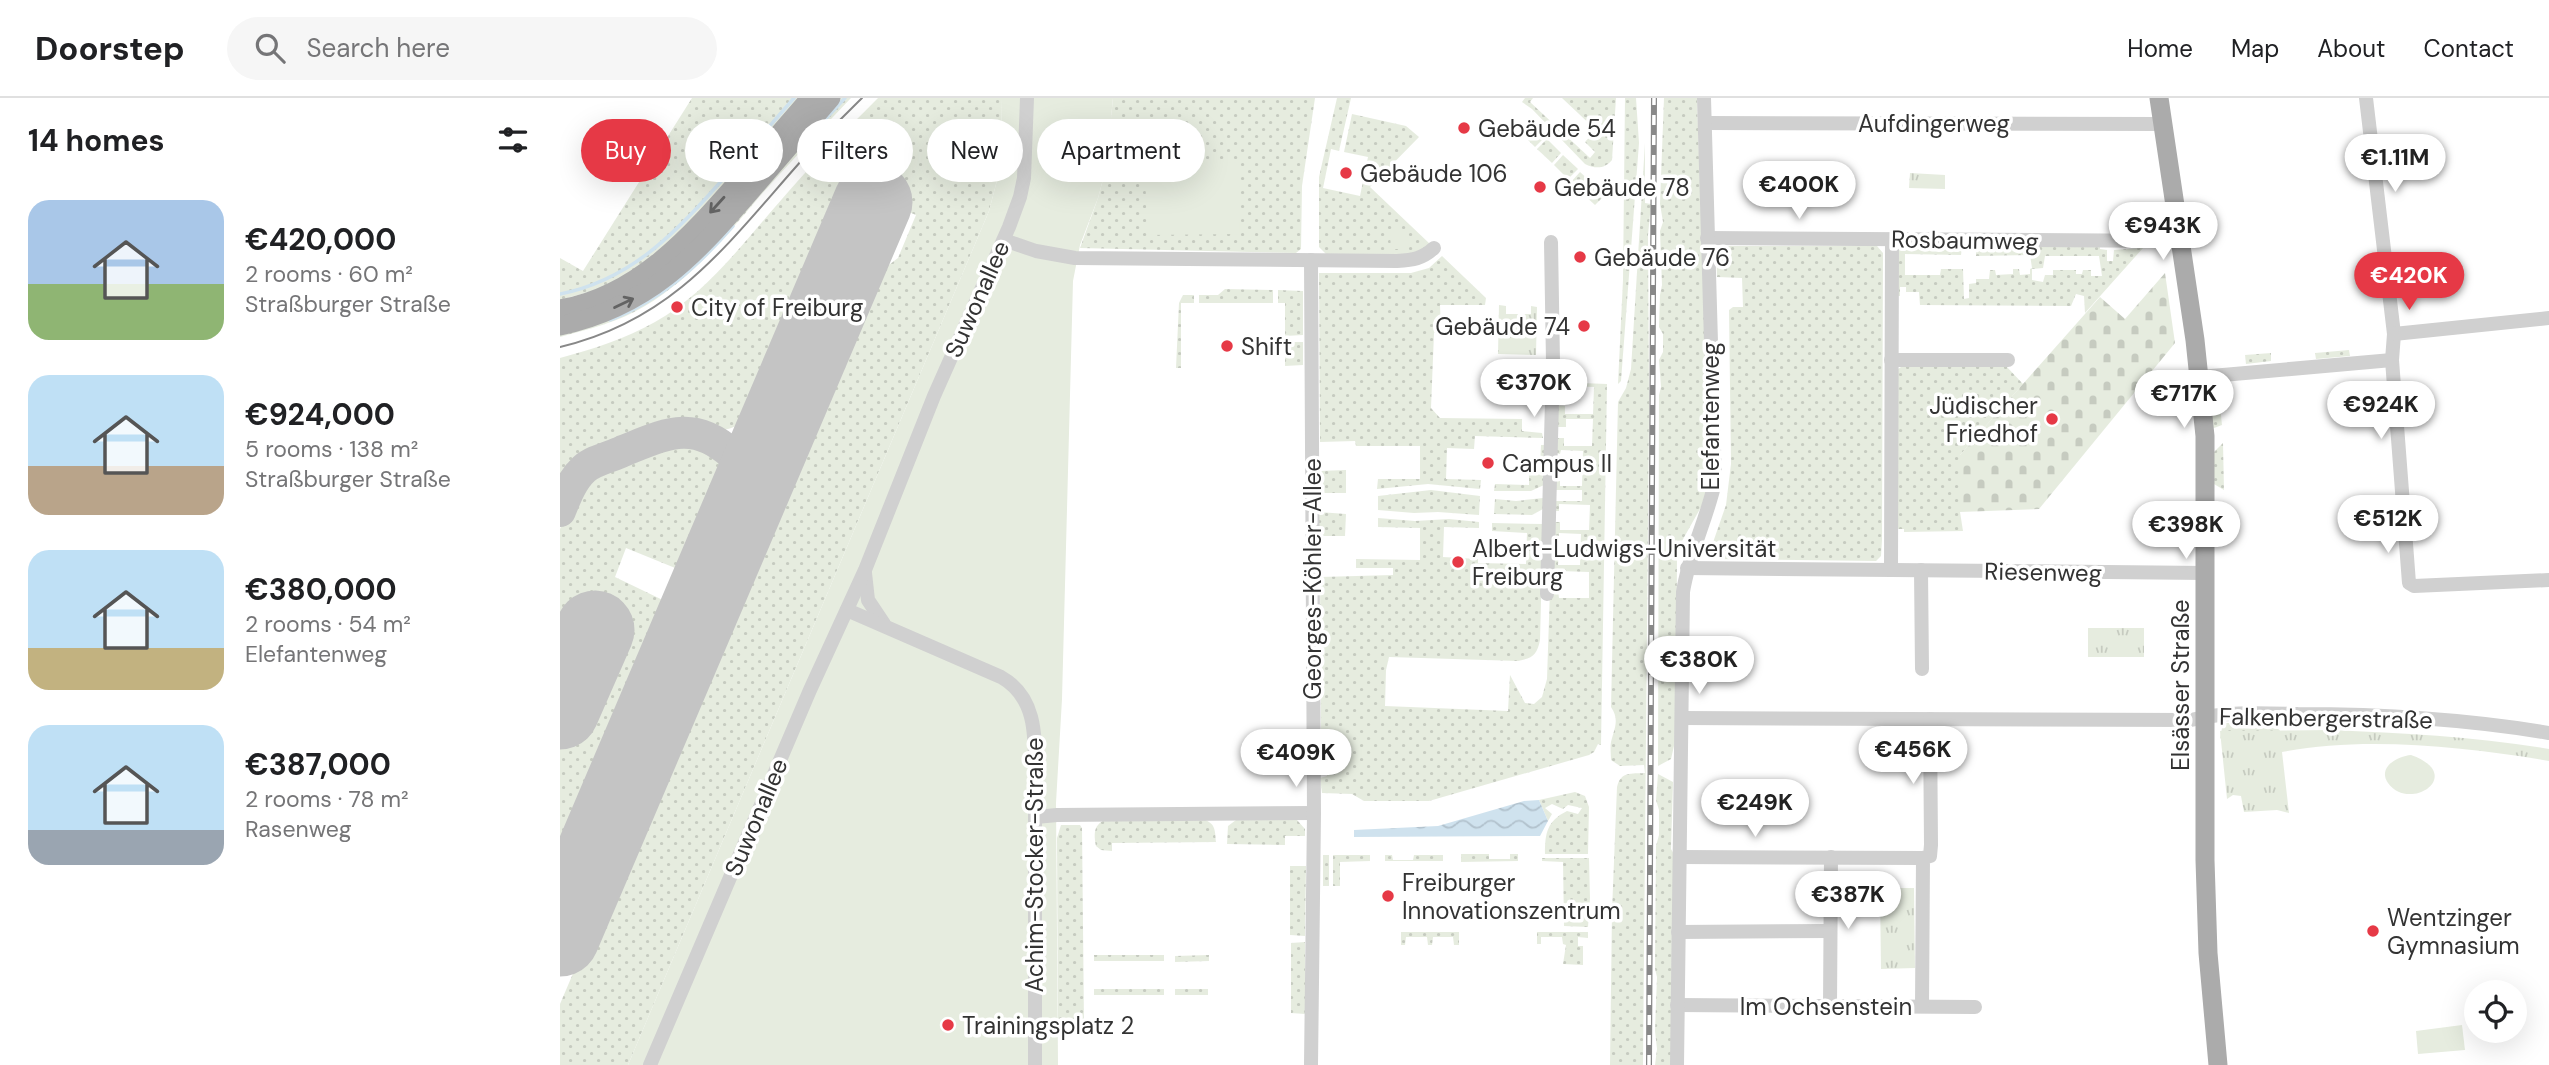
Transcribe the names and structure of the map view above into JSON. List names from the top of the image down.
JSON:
{
  "streets": {
    "main road": ["Elsässer Straße"],
    "street": [
      "Aufdingerweg",
      "Rosbaumweg",
      "Suwonallee",
      "Elefantenweg",
      "Riesenweg",
      "Georges-Köhler-Allee",
      "Falkenbergerstraße",
      "Achim-Stocker-Straße",
      "Im Ochsenstein"
    ]
  },
  "crossings": [
    ["Aufdingerweg", "Elefantenweg"],
    ["Aufdingerweg", "Elsässer Straße"],
    ["Rosbaumweg", "Elefantenweg"],
    ["Rosbaumweg", "Elsässer Straße"],
    ["Suwonallee", "Achim-Stocker-Straße"],
    ["Elefantenweg", "Riesenweg"],
    ["Elefantenweg", "Falkenbergerstraße"],
    ["Elefantenweg", "Im Ochsenstein"],
    ["Riesenweg", "Elsässer Straße"],
    ["Elsässer Straße", "Falkenbergerstraße"]
  ],
  "places": [
    "Gebäude 54",
    "Gebäude 106",
    "Gebäude 78",
    "Gebäude 76",
    "City of Freiburg",
    "Gebäude 74",
    "Shift",
    "Jüdischer Friedhof",
    "Campus II",
    "Albert-Ludwigs-Universität Freiburg",
    "Freiburger Innovationszentrum",
    "Wentzinger Gymnasium",
    "Trainingsplatz 2"
  ],
  "page": {
    "header": "Doorstep",
    "search": "Search here",
    "nav": [
      "Home",
      "Map",
      "About",
      "Contact"
    ],
    "heading": "14 homes",
    "chip": [
      "Buy",
      "Rent",
      "Filters",
      "New",
      "Apartment"
    ],
    "price": [
      "€1.11M",
      "€400K",
      "€943K",
      "€420K",
      "€370K",
      "€717K",
      "€924K",
      "€512K",
      "€398K",
      "€380K",
      "€456K",
      "€409K",
      "€249K",
      "€387K"
    ],
    "list": [
      {
        "name": "€420,000",
        "note": "2 rooms · 60 m² · Straßburger Straße"
      },
      {
        "name": "€924,000",
        "note": "5 rooms · 138 m² · Straßburger Straße"
      },
      {
        "name": "€380,000",
        "note": "2 rooms · 54 m² · Elefantenweg"
      },
      {
        "name": "€387,000",
        "note": "2 rooms · 78 m² · Rasenweg"
      }
    ]
  }
}
